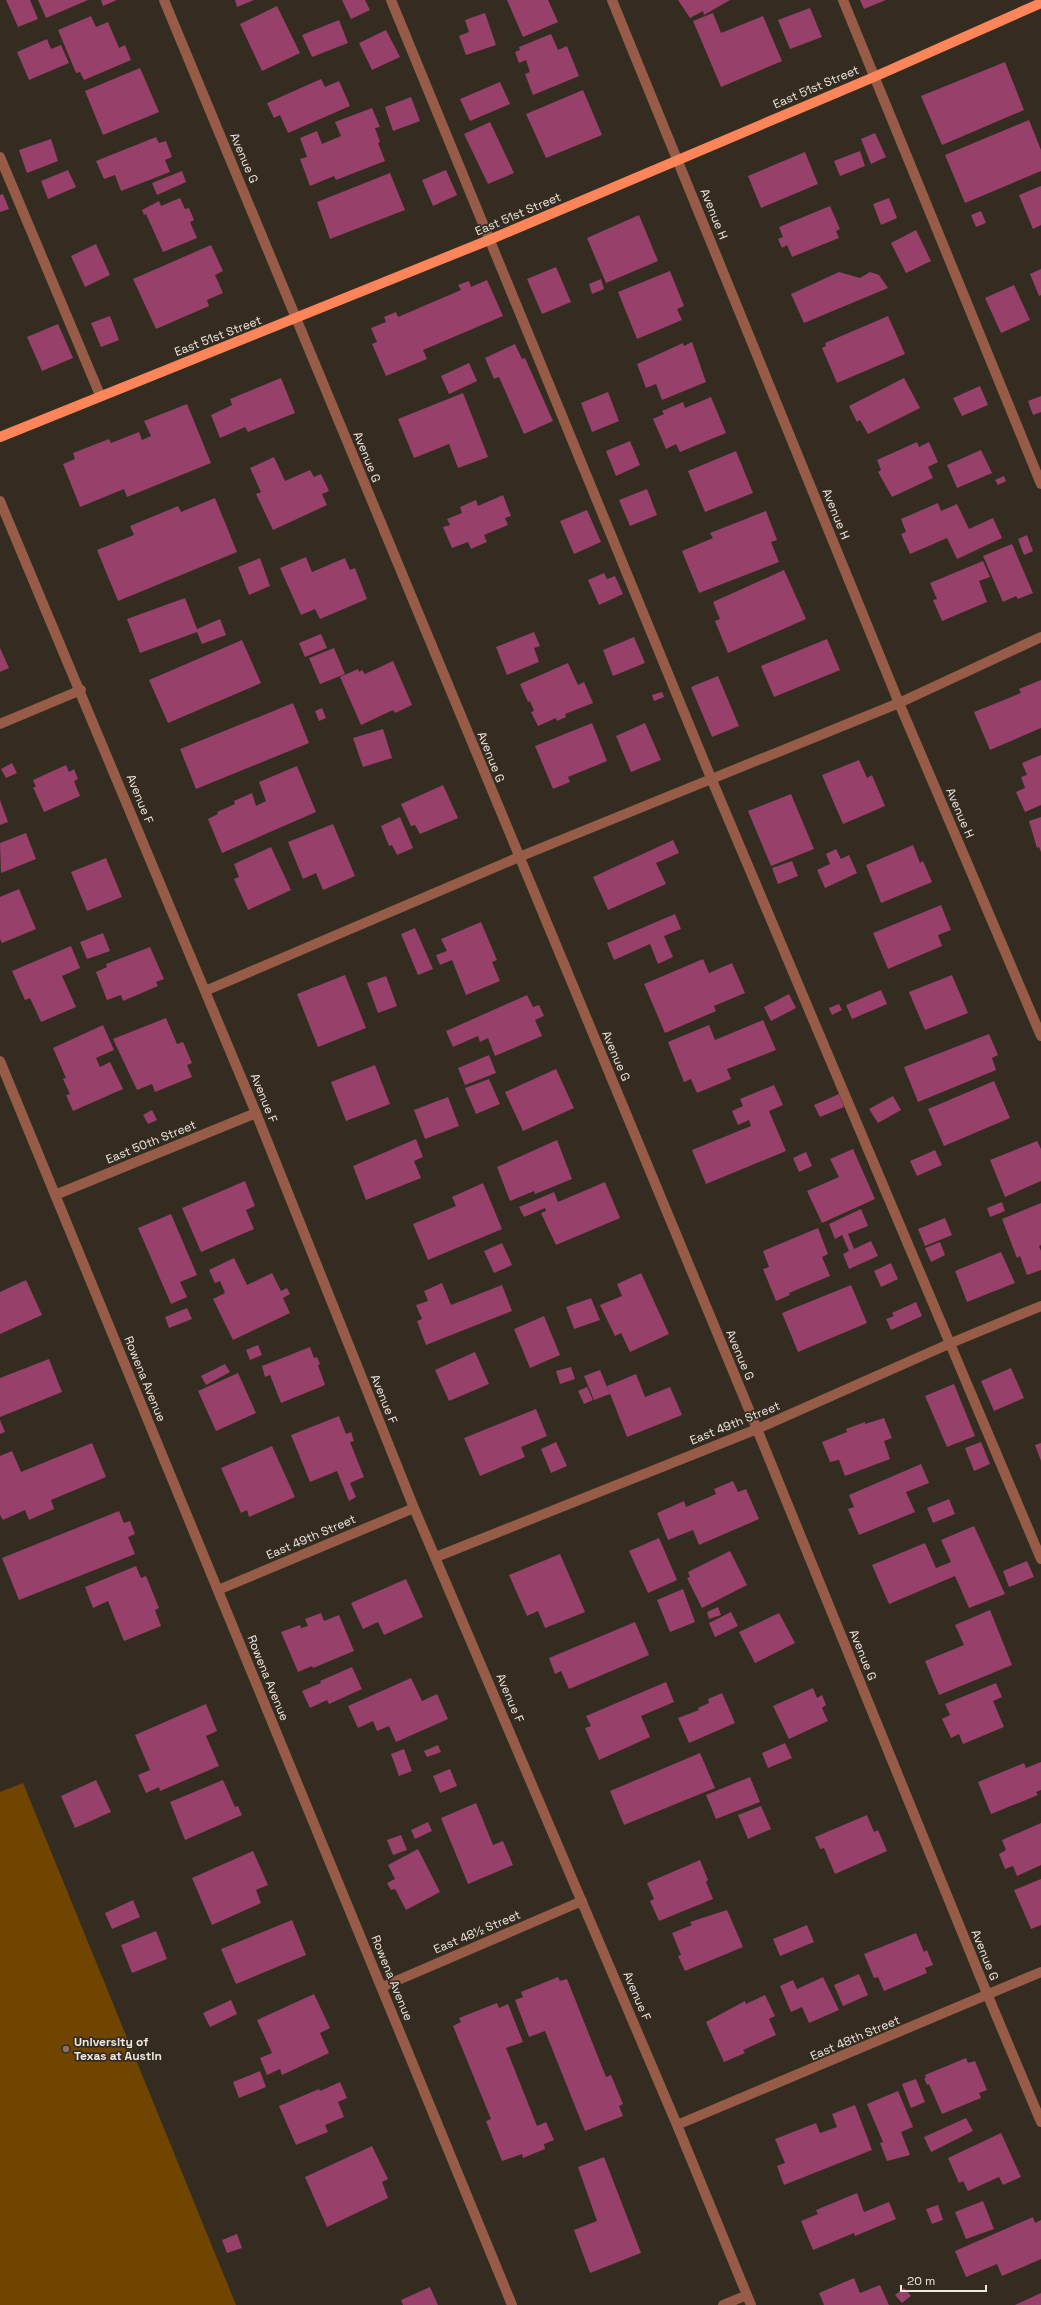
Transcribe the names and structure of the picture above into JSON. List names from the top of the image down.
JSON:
{
  "streets": {
    "main road": ["East 51st Street"],
    "street": [
      "Avenue G",
      "Avenue H",
      "Avenue F",
      "East 50th Street",
      "Rowena Avenue",
      "East 49th Street",
      "East 48½ Street",
      "East 48th Street"
    ]
  },
  "crossings": [
    ["East 51st Street", "Avenue G"],
    ["East 51st Street", "Avenue H"],
    ["Avenue G", "East 49th Street"],
    ["Avenue G", "East 48th Street"],
    ["Avenue F", "East 50th Street"],
    ["Avenue F", "East 49th Street"],
    ["Avenue F", "East 48½ Street"],
    ["Avenue F", "East 48th Street"],
    ["East 50th Street", "Rowena Avenue"],
    ["Rowena Avenue", "East 49th Street"],
    ["Rowena Avenue", "East 48½ Street"]
  ],
  "places": ["University of Texas at Austin"],
  "scale_bar": "20 m"
}
